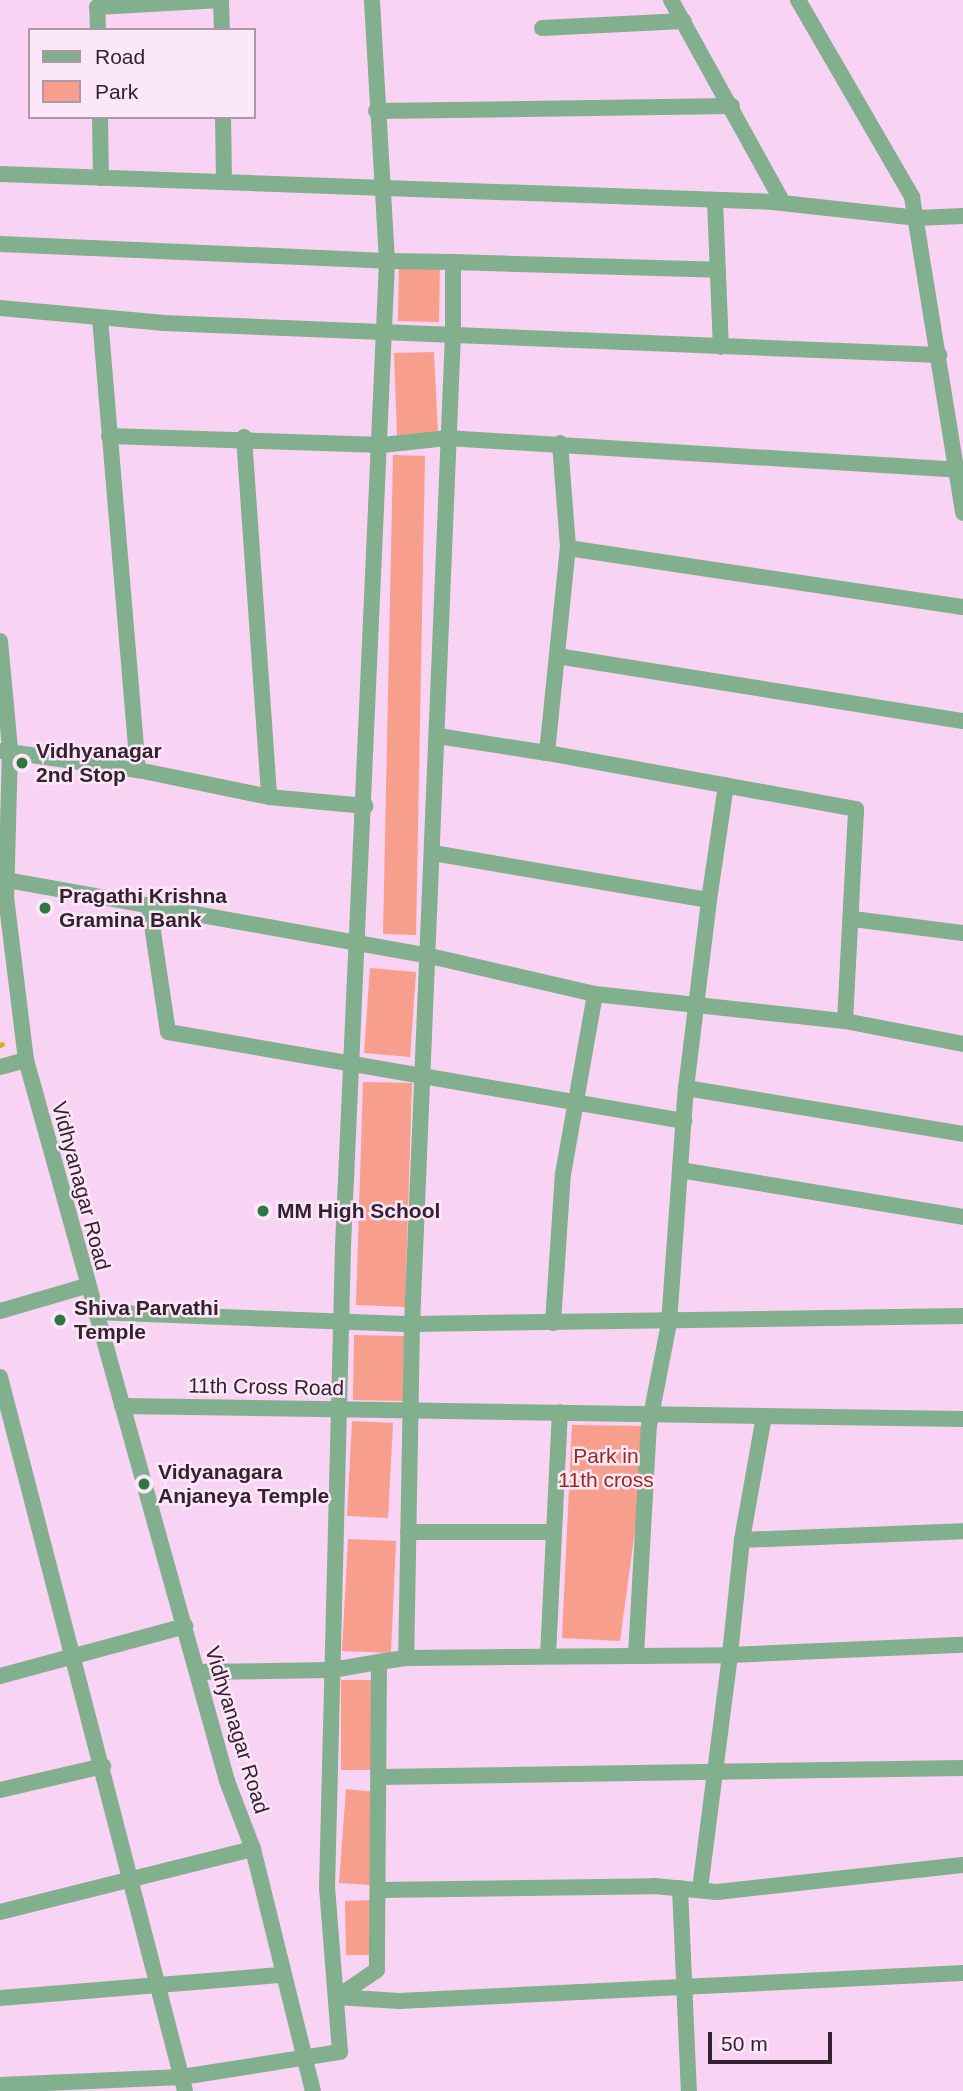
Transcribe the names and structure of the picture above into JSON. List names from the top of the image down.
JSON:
{
  "streets": {
    "street": ["Vidhyanagar Road", "11th Cross Road"]
  },
  "crossings": [
    ["Vidhyanagar Road", "11th Cross Road"]
  ],
  "parks": ["Park in 11th cross"],
  "places": [
    "Vidhyanagar 2nd Stop",
    "Pragathi Krishna Gramina Bank",
    "MM High School",
    "Shiva Parvathi Temple",
    "Vidyanagara Anjaneya Temple"
  ],
  "legend": ["Road", "Park"],
  "scale_bar": "50 m"
}
